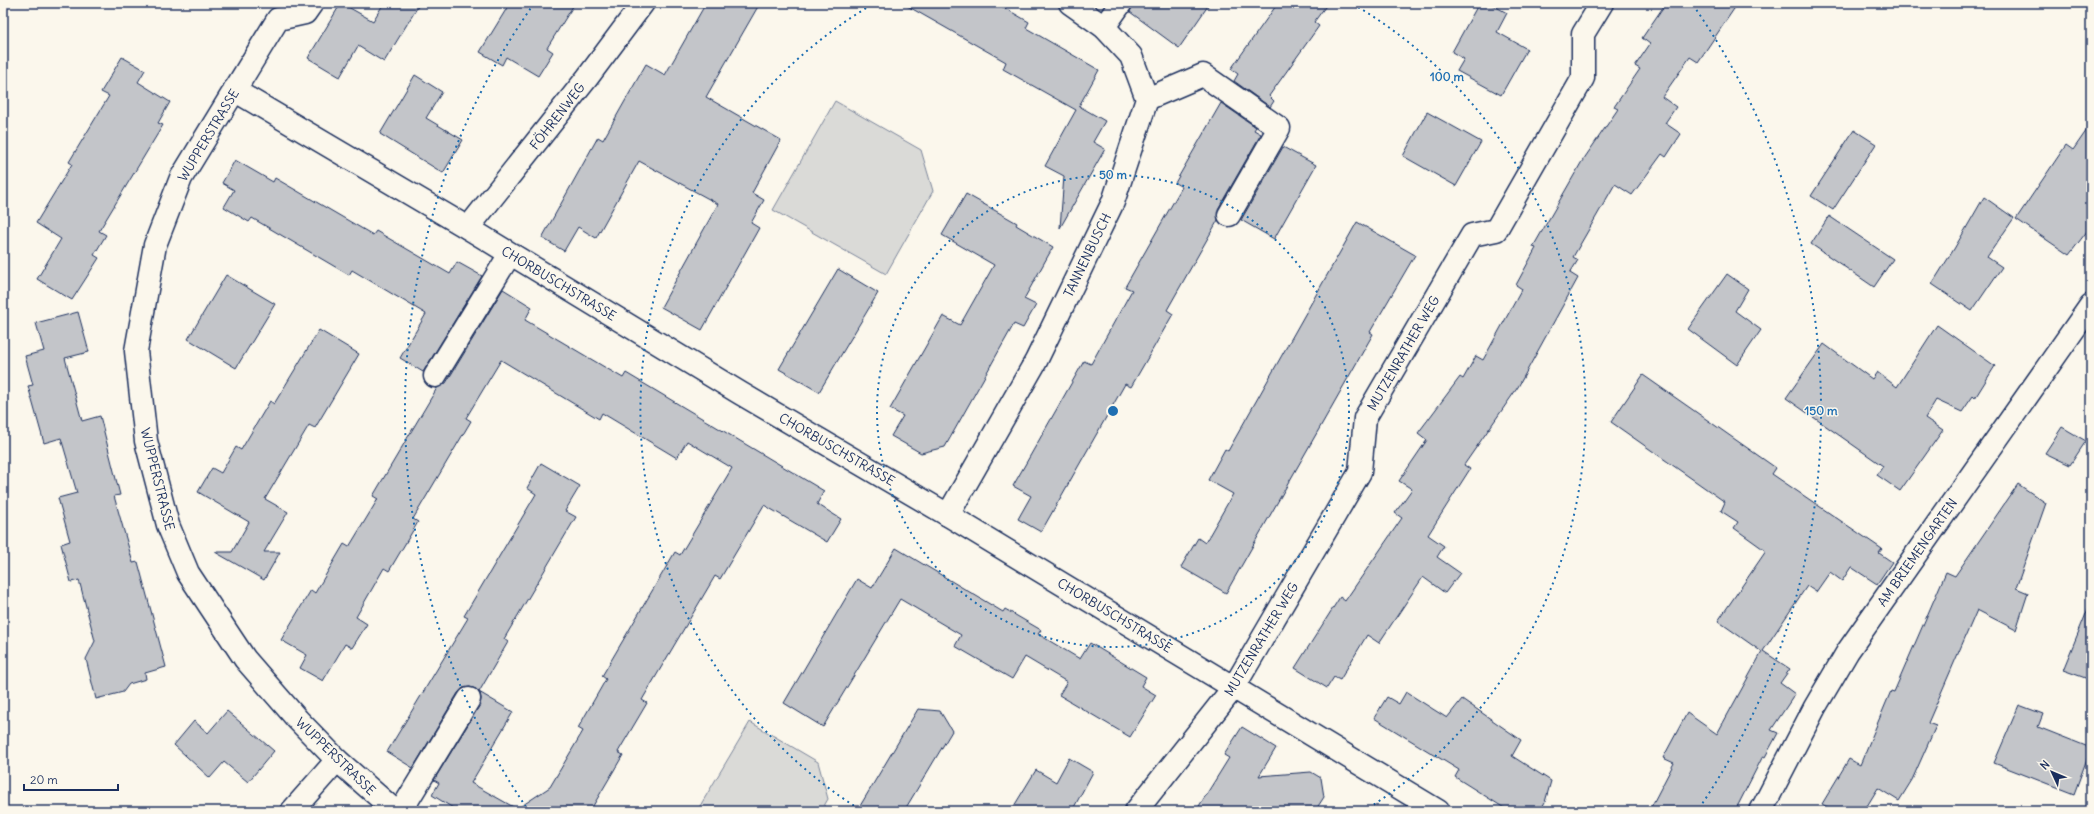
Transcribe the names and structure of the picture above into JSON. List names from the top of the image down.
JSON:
{
  "streets": {
    "street": [
      "FÖHRENWEG",
      "WUPPERSTRASSE",
      "TANNENBUSCH",
      "CHORBUSCHSTRASSE",
      "MUTZENRATHER WEG",
      "AM BRIEMENGARTEN"
    ]
  },
  "crossings": [
    ["FÖHRENWEG", "CHORBUSCHSTRASSE"],
    ["WUPPERSTRASSE", "CHORBUSCHSTRASSE"],
    ["TANNENBUSCH", "CHORBUSCHSTRASSE"],
    ["CHORBUSCHSTRASSE", "MUTZENRATHER WEG"]
  ],
  "scale_bar": "20 m",
  "north": "top left",
  "rings": ["100 m", "50 m", "150 m"]
}
